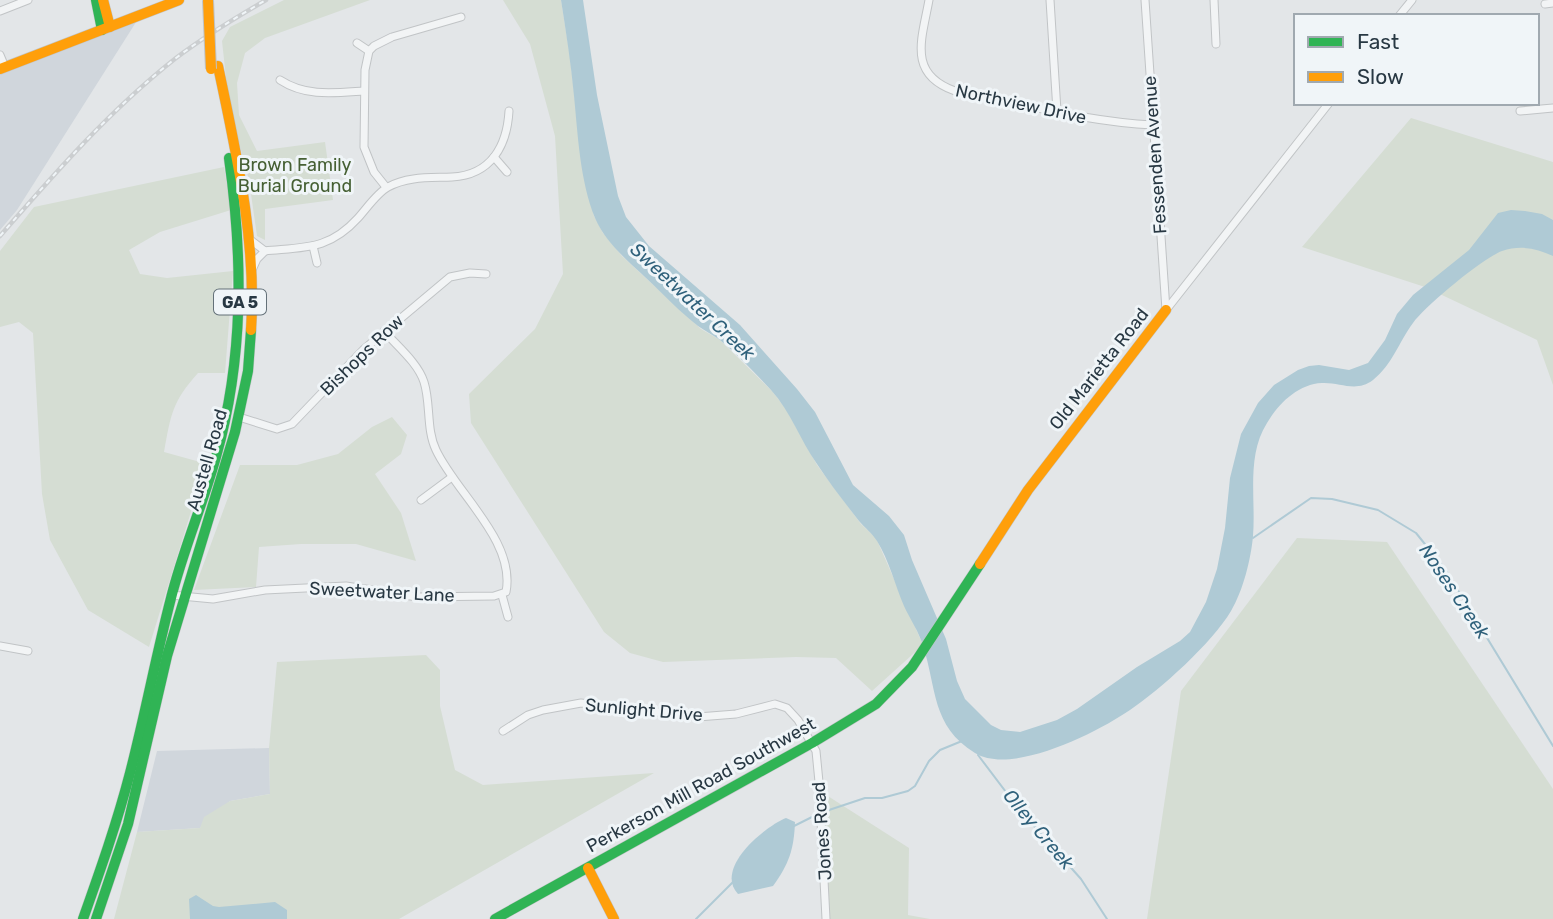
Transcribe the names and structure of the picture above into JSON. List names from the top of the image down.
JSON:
{
  "streets": {
    "main road": [
      "GA 5",
      "Old Marietta Road",
      "Austell Road",
      "Perkerson Mill Road Southwest"
    ],
    "street": [
      "Northview Drive",
      "Fessenden Avenue",
      "Bishops Row",
      "Sweetwater Lane",
      "Sunlight Drive",
      "Jones Road"
    ]
  },
  "crossings": [
    ["Northview Drive", "Fessenden Avenue"],
    ["Fessenden Avenue", "Old Marietta Road"],
    ["Bishops Row", "Austell Road"],
    ["Old Marietta Road", "Perkerson Mill Road Southwest"],
    ["Austell Road", "Sweetwater Lane"],
    ["Sunlight Drive", "Perkerson Mill Road Southwest"],
    ["Sunlight Drive", "Jones Road"],
    ["Perkerson Mill Road Southwest", "Jones Road"]
  ],
  "water": ["Sweetwater Creek", "Noses Creek", "Olley Creek"],
  "parks": ["Brown Family Burial Ground"],
  "legend": ["Fast", "Slow"]
}
